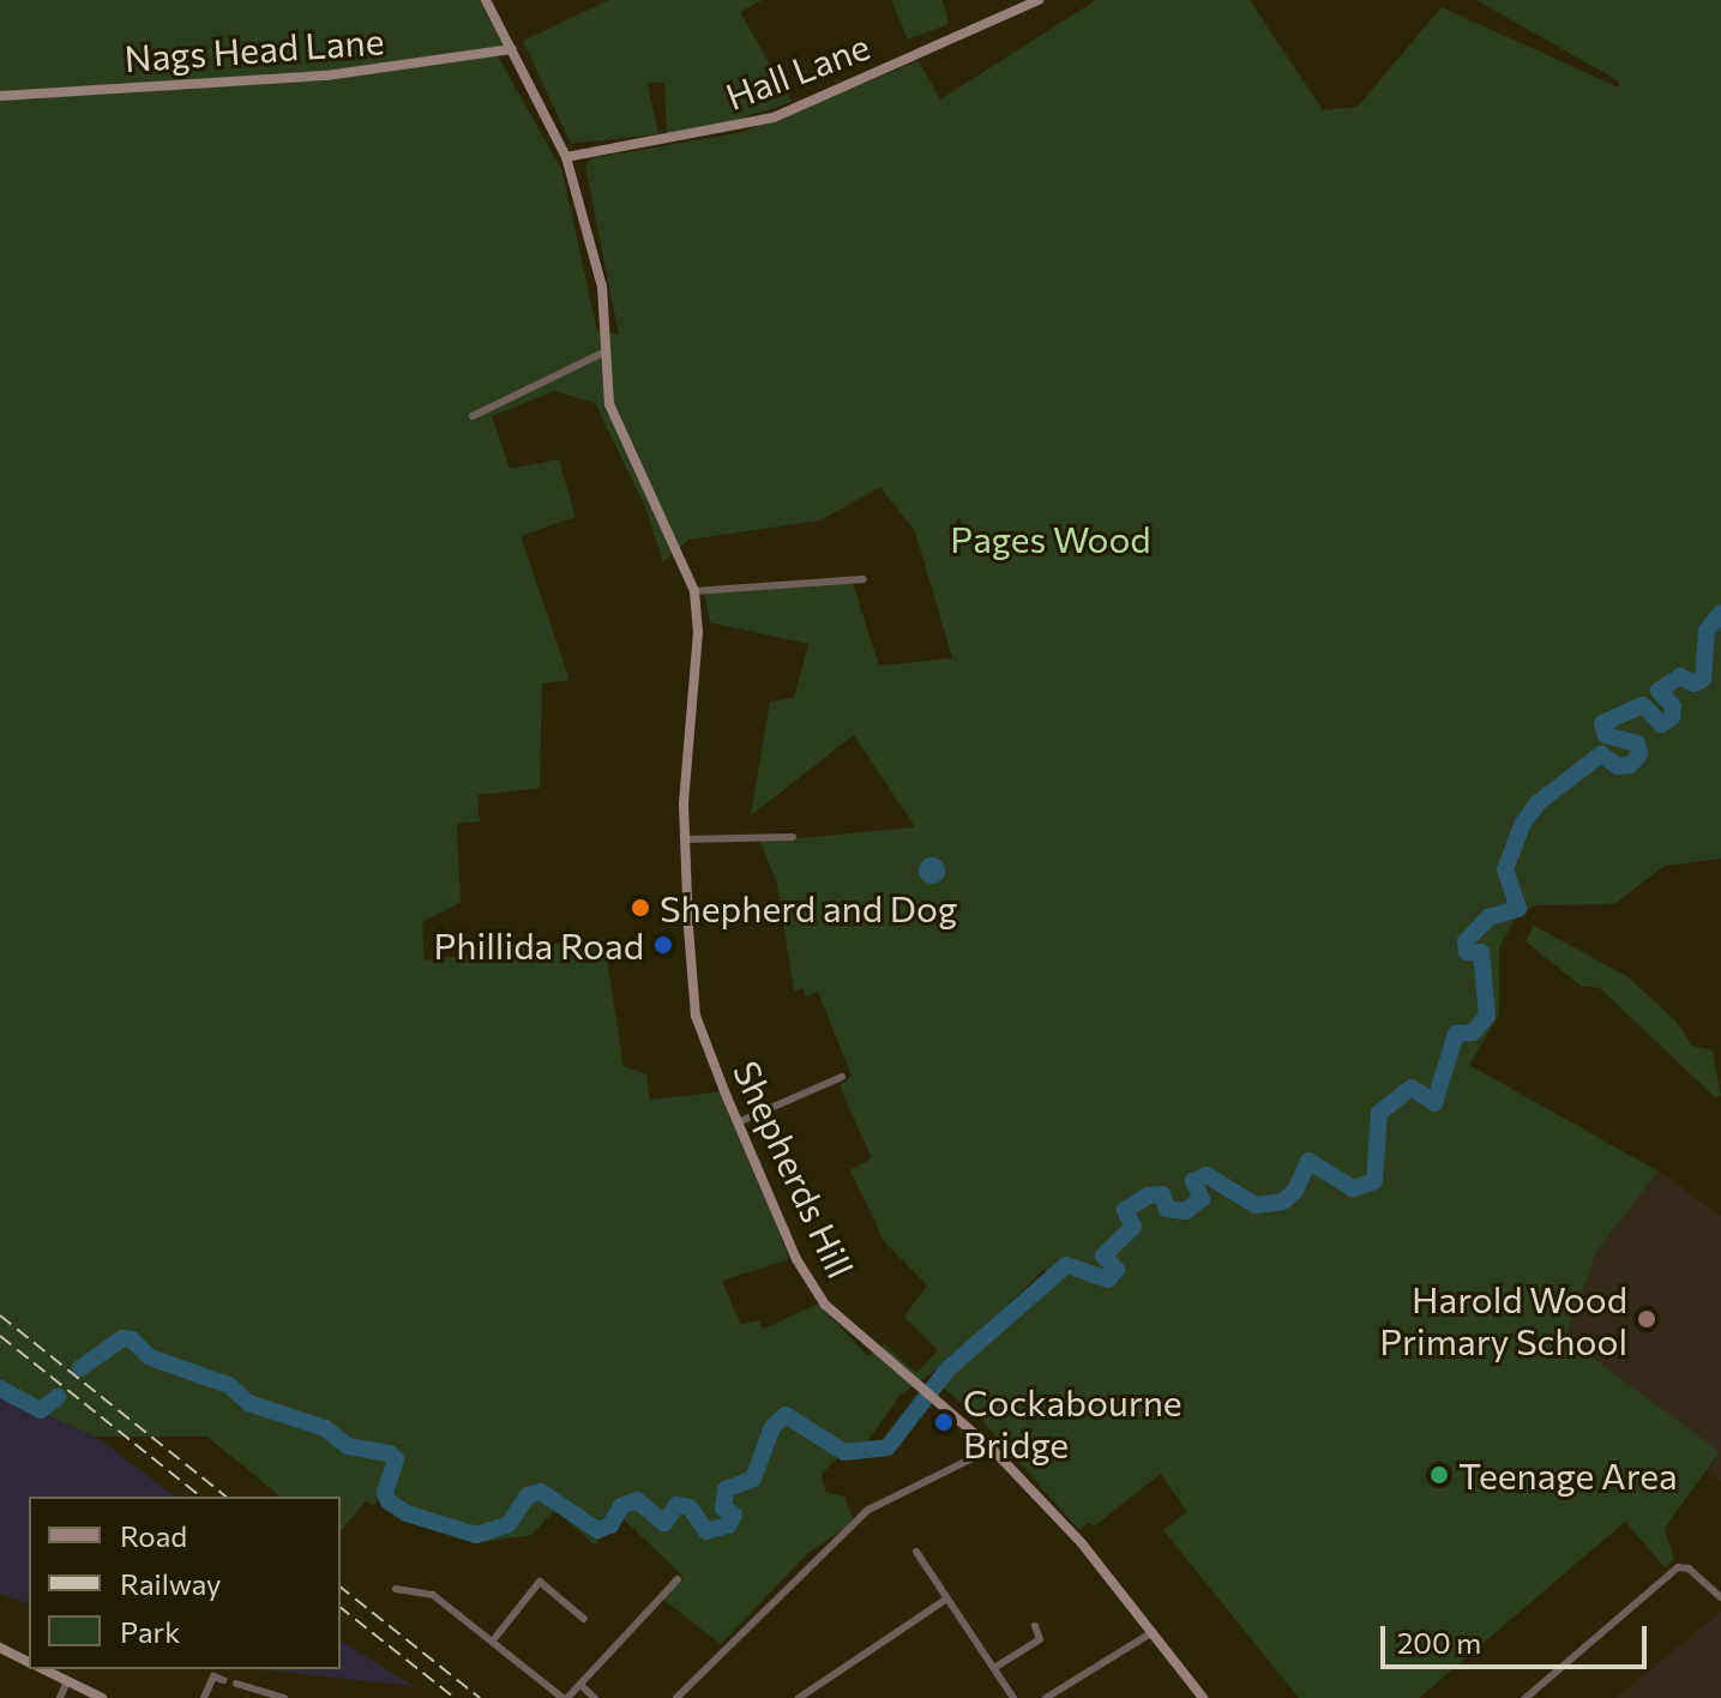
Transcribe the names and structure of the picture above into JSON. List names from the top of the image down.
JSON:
{
  "streets": {
    "street": ["Nags Head Lane", "Hall Lane", "Shepherds Hill"]
  },
  "crossings": [
    ["Nags Head Lane", "Shepherds Hill"],
    ["Hall Lane", "Shepherds Hill"]
  ],
  "parks": ["Pages Wood"],
  "places": [
    "Shepherd and Dog",
    "Phillida Road",
    "Harold Wood Primary School",
    "Cockabourne Bridge",
    "Teenage Area"
  ],
  "legend": ["Road", "Railway", "Park"],
  "scale_bar": "200 m"
}
